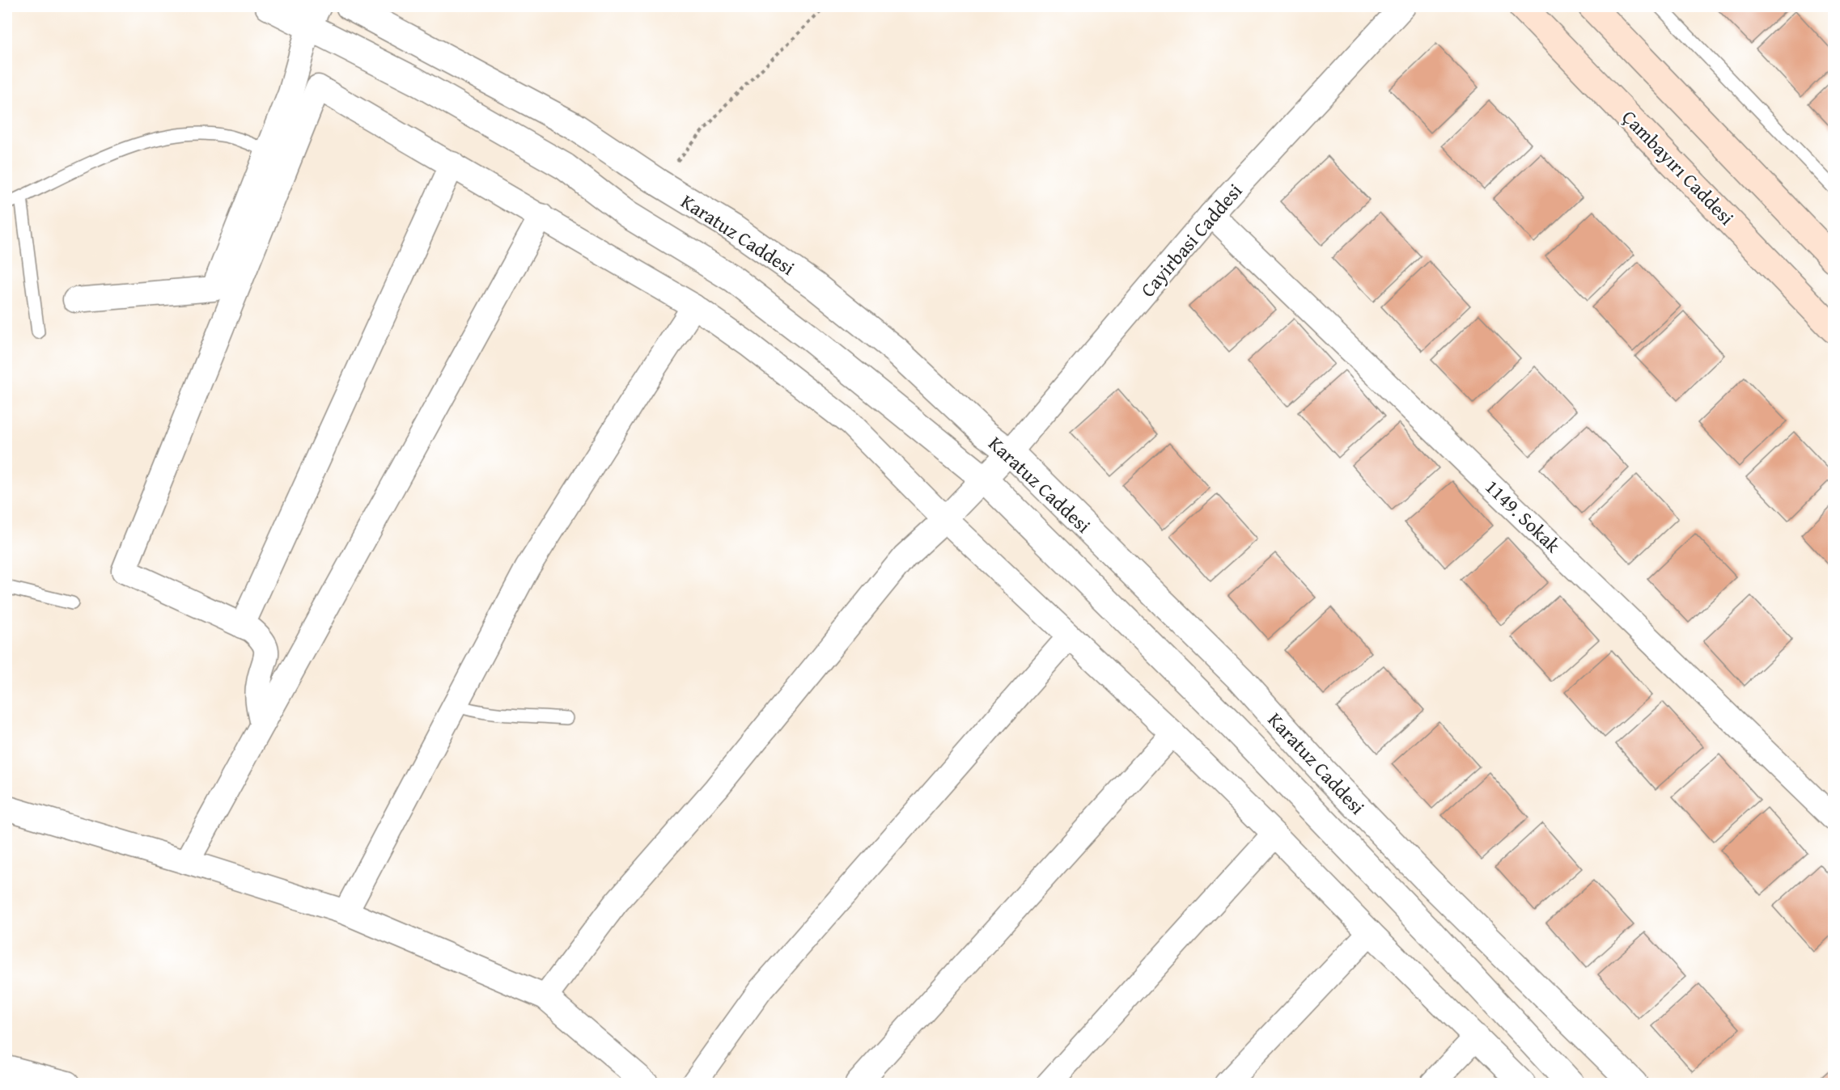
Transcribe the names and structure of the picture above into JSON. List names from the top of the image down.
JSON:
{
  "streets": {
    "main road": ["Çambayırı Caddesi"],
    "street": ["Karatuz Caddesi", "Cayirbasi Caddesi", "1149. Sokak"]
  },
  "crossings": [
    ["Karatuz Caddesi", "Cayirbasi Caddesi"],
    ["Cayirbasi Caddesi", "1149. Sokak"]
  ]
}
